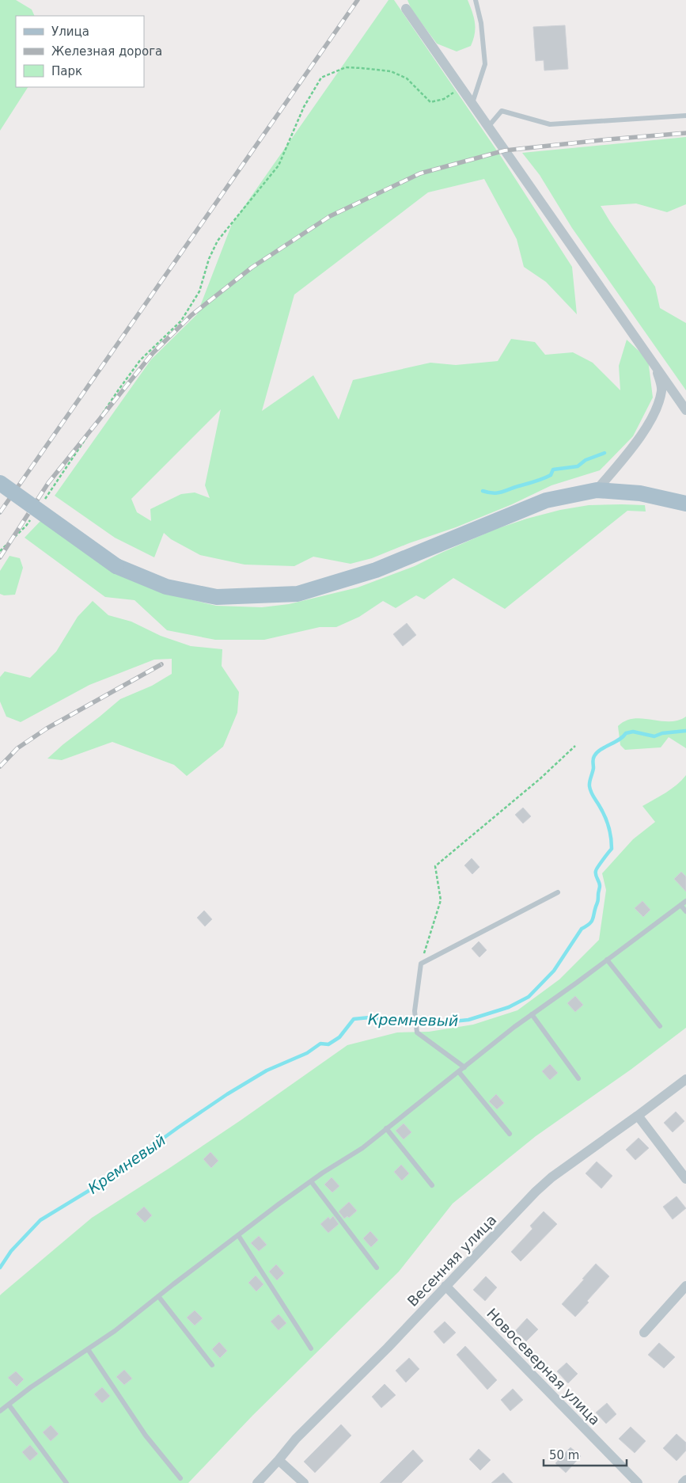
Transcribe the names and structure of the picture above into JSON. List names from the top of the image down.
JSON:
{
  "streets": {
    "street": ["Весенняя улица", "Новосеверная улица"]
  },
  "crossings": [
    ["Весенняя улица", "Новосеверная улица"]
  ],
  "water": ["Кремневый"],
  "legend": ["Улица", "Железная дорога", "Парк"],
  "scale_bar": "50 m"
}
